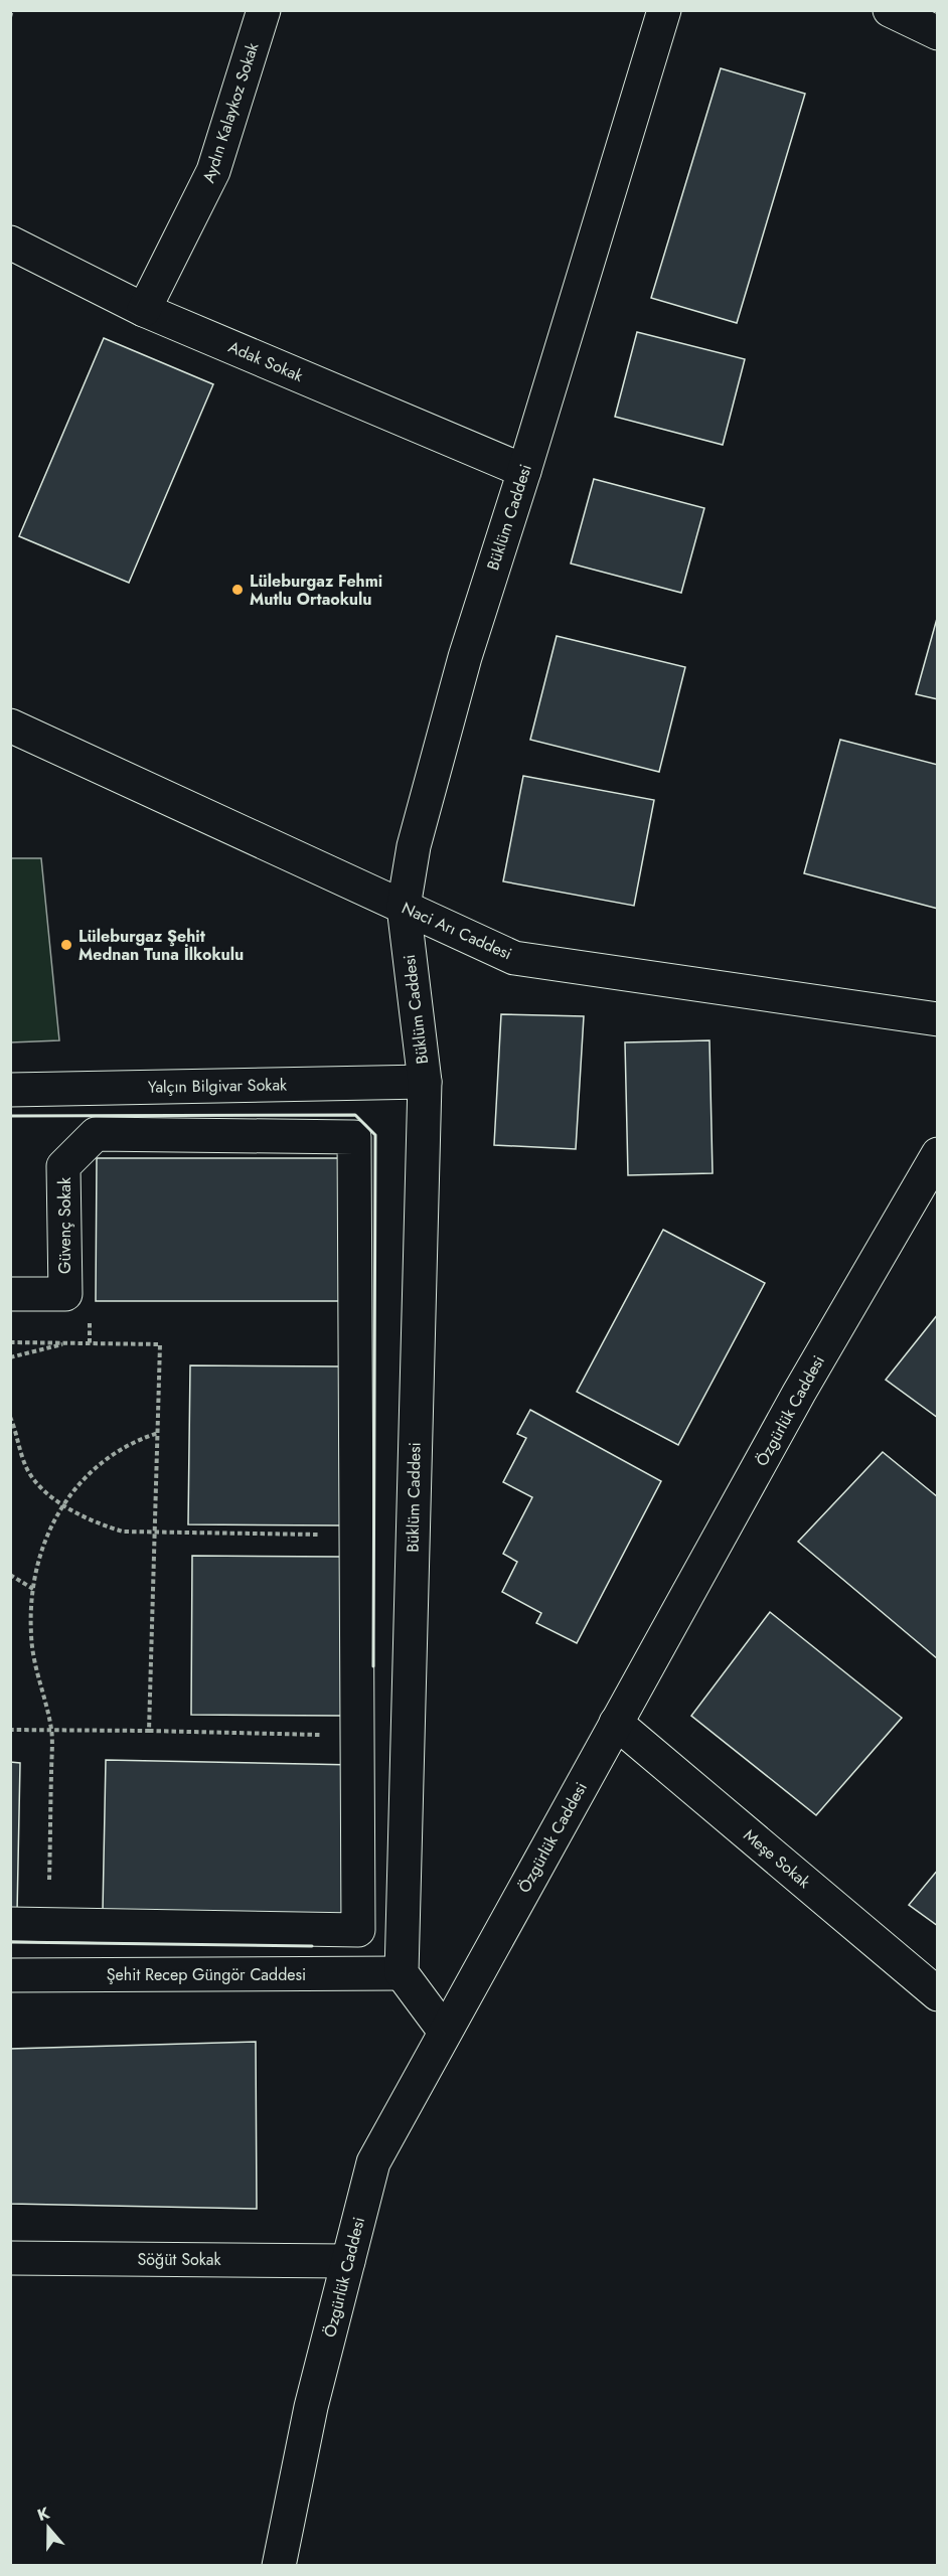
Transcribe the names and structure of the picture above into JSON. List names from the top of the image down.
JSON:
{
  "streets": {
    "street": [
      "Aydın Kalaykoz Sokak",
      "Adak Sokak",
      "Büklüm Caddesi",
      "Naci Arı Caddesi",
      "Yalçın Bilgivar Sokak",
      "Güvenç Sokak",
      "Özgürlük Caddesi",
      "Meşe Sokak",
      "Şehit Recep Güngör Caddesi",
      "Söğüt Sokak"
    ]
  },
  "crossings": [
    ["Aydın Kalaykoz Sokak", "Adak Sokak"],
    ["Adak Sokak", "Büklüm Caddesi"],
    ["Büklüm Caddesi", "Naci Arı Caddesi"],
    ["Büklüm Caddesi", "Yalçın Bilgivar Sokak"],
    ["Büklüm Caddesi", "Şehit Recep Güngör Caddesi"],
    ["Özgürlük Caddesi", "Meşe Sokak"],
    ["Özgürlük Caddesi", "Söğüt Sokak"]
  ],
  "places": ["Lüleburgaz Fehmi Mutlu Ortaokulu", "Lüleburgaz Şehit Mednan Tuna İlkokulu"],
  "north": "top"
}
